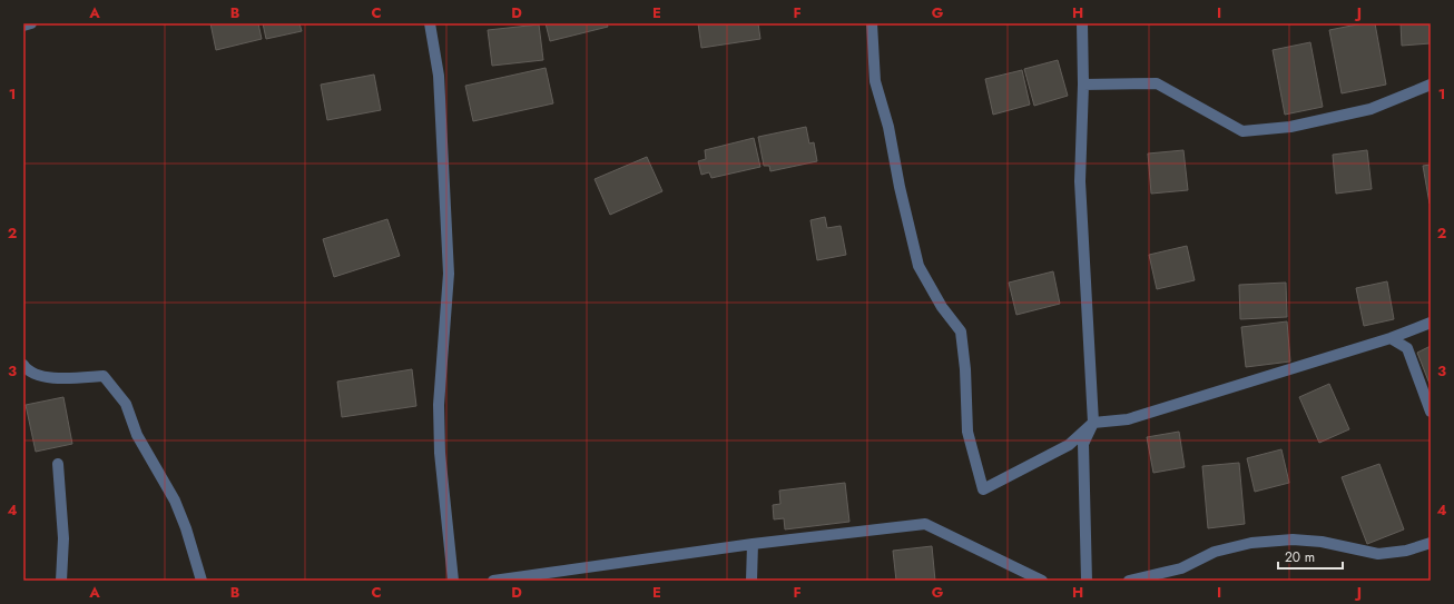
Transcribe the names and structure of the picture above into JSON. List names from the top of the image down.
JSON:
{
  "scale_bar": "20 m",
  "grid": {
    "columns": [
      "A",
      "B",
      "C",
      "D",
      "E",
      "F",
      "G",
      "H",
      "I",
      "J"
    ],
    "rows": [
      "1",
      "2",
      "3",
      "4"
    ]
  }
}
